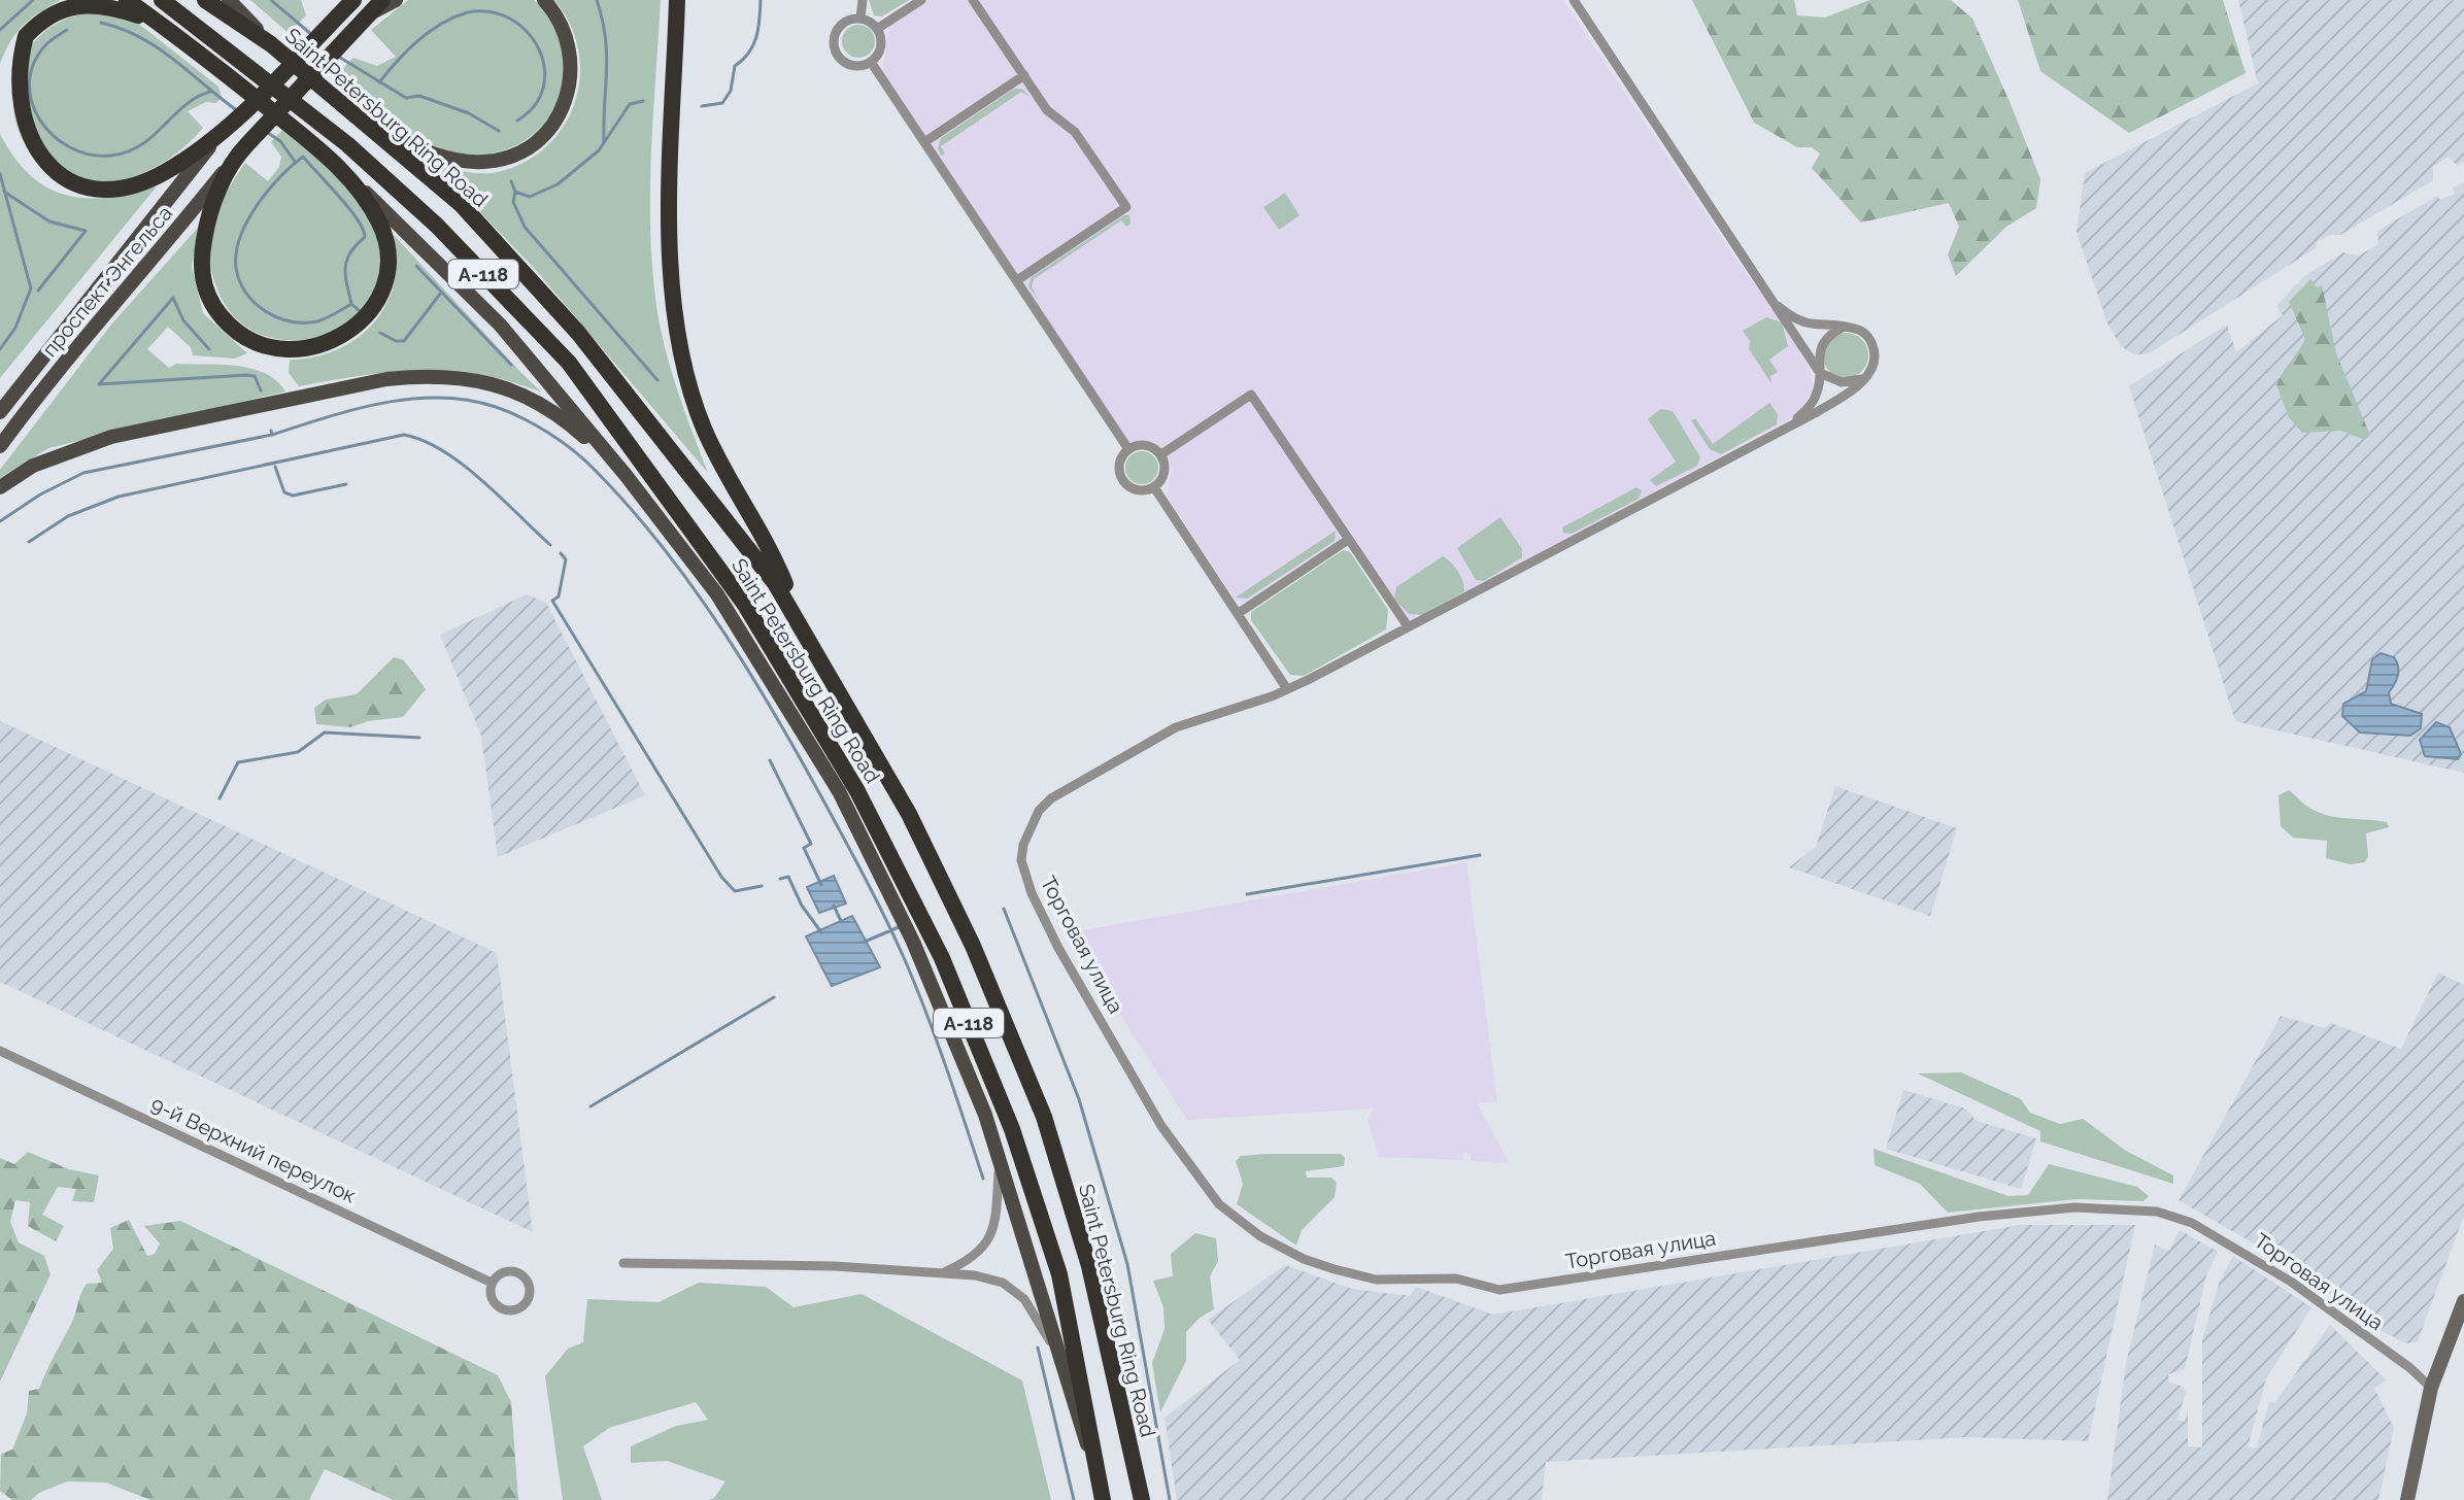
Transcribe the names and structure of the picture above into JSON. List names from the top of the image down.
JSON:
{
  "streets": {
    "highway": ["Saint Petersburg Ring Road", "А-118"],
    "main road": ["проспект Энгельса"],
    "street": ["Торговая улица", "9-й Верхний переулок"]
  }
}
